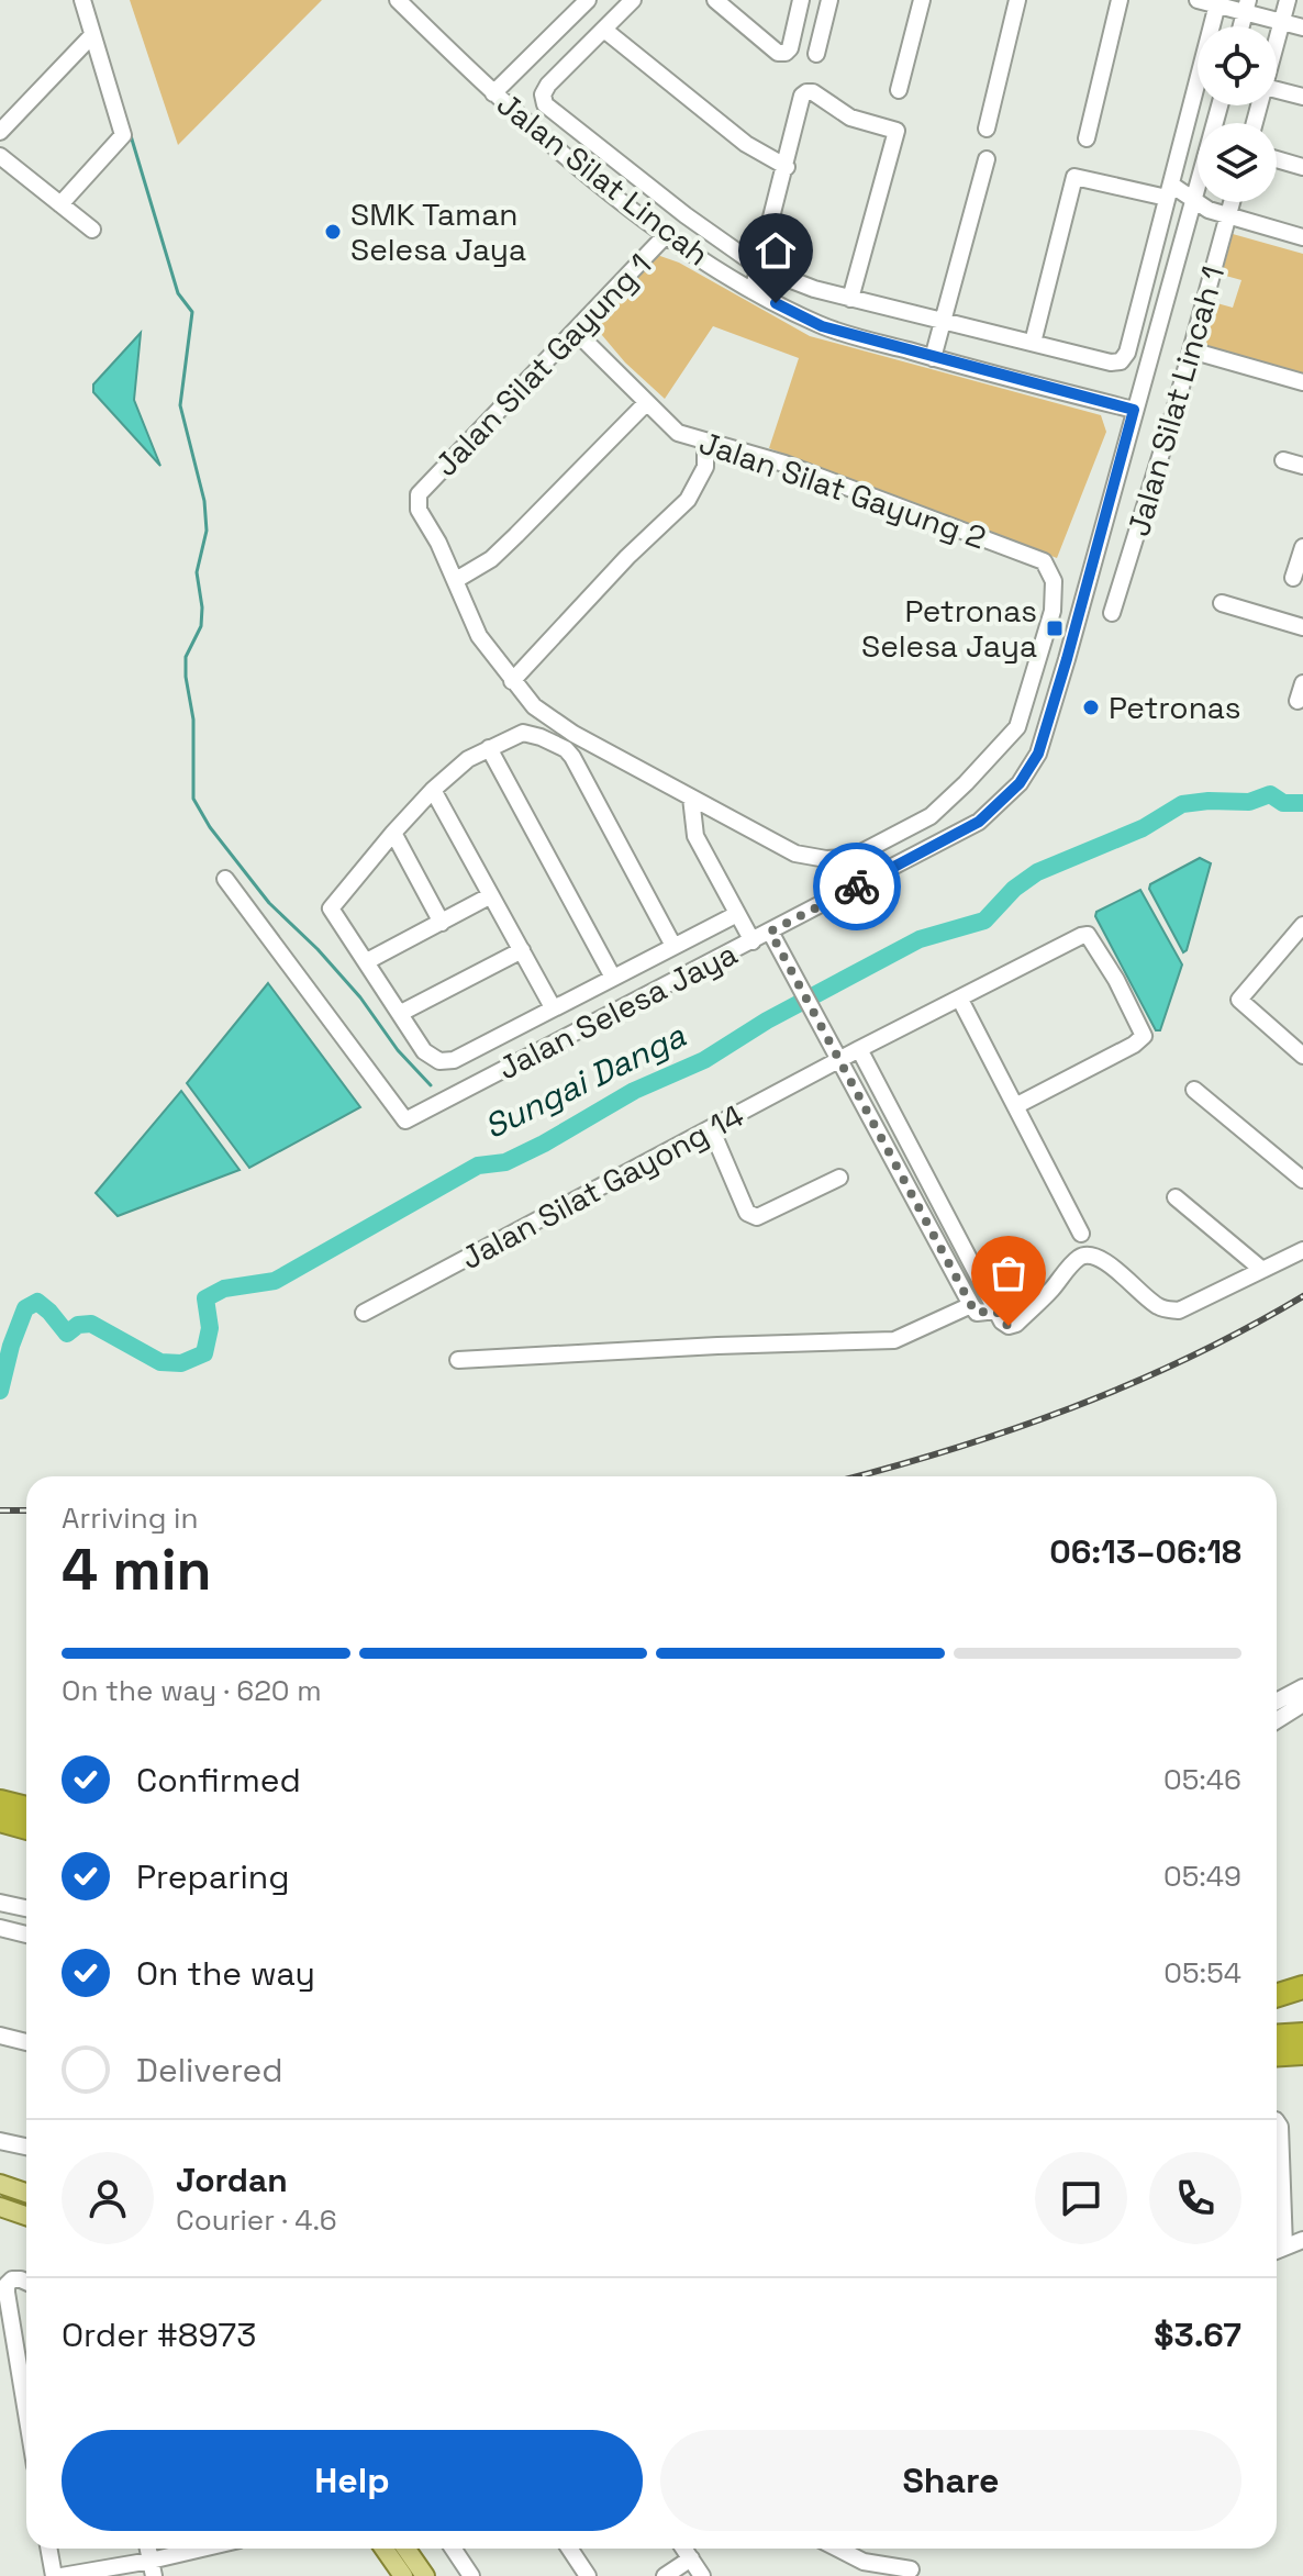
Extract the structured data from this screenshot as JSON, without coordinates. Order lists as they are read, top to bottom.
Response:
{
  "streets": {
    "street": [
      "Jalan Silat Lincah",
      "Jalan Silat Gayung 1",
      "Jalan Silat Lincah 1",
      "Jalan Silat Gayung 2",
      "Jalan Selesa Jaya",
      "Jalan Silat Gayong 14"
    ]
  },
  "crossings": [
    ["Jalan Silat Lincah", "Jalan Silat Gayung 1"],
    ["Jalan Silat Lincah", "Jalan Selesa Jaya"],
    ["Jalan Silat Gayung 1", "Jalan Silat Gayung 2"]
  ],
  "water": ["Sungai Danga"],
  "places": {
    "other": ["SMK Taman Selesa Jaya", "Petronas"],
    "transit": ["Petronas Selesa Jaya"]
  },
  "page": {
    "heading": ["4 min", "Arriving in", "06:13–06:18"],
    "panel": [
      "Jordan",
      "Courier · 4.6",
      "Order #8973",
      "$3.67"
    ],
    "bar": "On the way · 620 m",
    "list": [
      ["Confirmed", "05:46"],
      ["Preparing", "05:49"],
      ["On the way", "05:54"],
      "Delivered"
    ],
    "buttons": ["Help", "Share"]
  }
}
